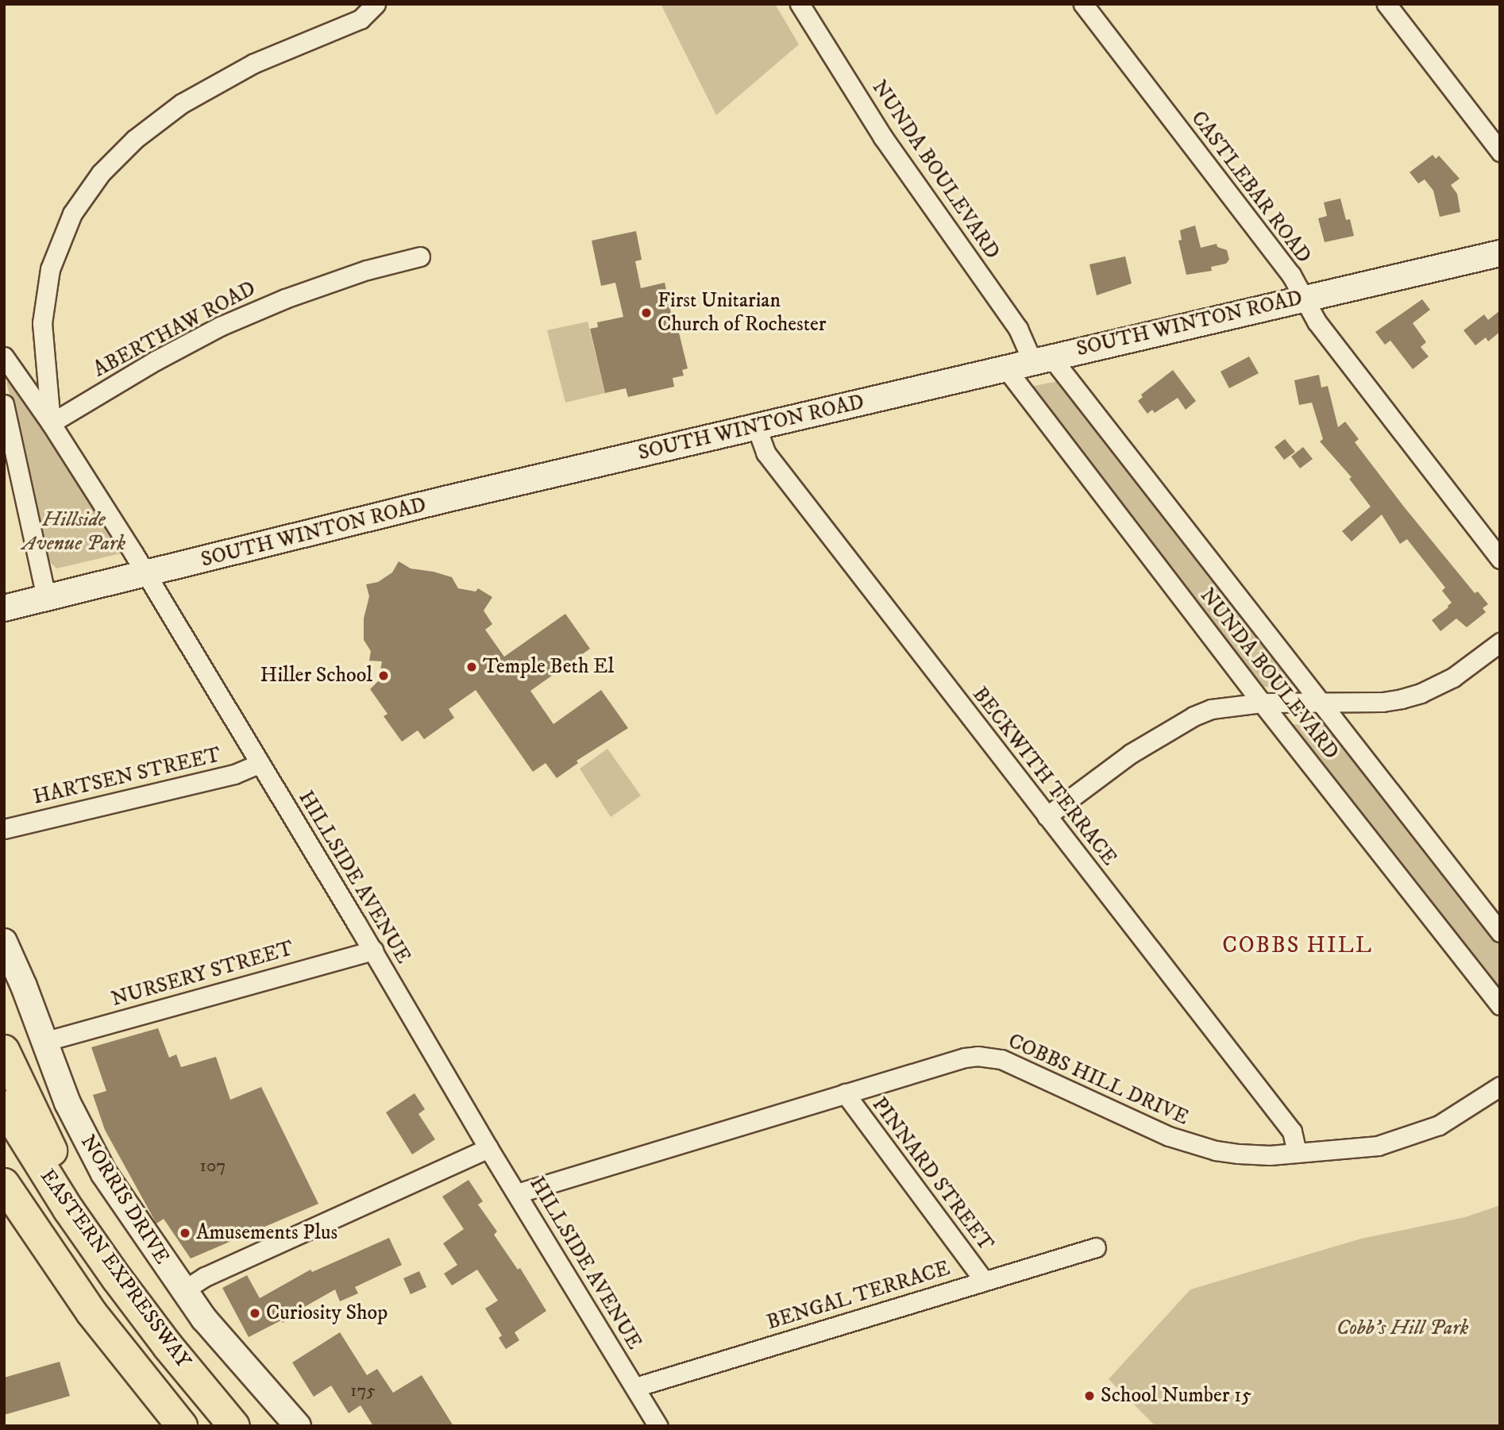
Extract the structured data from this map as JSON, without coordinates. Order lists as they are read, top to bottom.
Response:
{
  "streets": {
    "highway": ["EASTERN EXPRESSWAY"],
    "main road": ["SOUTH WINTON ROAD", "NORRIS DRIVE"],
    "street": [
      "NUNDA BOULEVARD",
      "CASTLEBAR ROAD",
      "ABERTHAW ROAD",
      "HARTSEN STREET",
      "BECKWITH TERRACE",
      "HILLSIDE AVENUE",
      "NURSERY STREET",
      "COBBS HILL DRIVE",
      "PINNARD STREET",
      "BENGAL TERRACE"
    ]
  },
  "crossings": [
    ["NUNDA BOULEVARD", "SOUTH WINTON ROAD"],
    ["CASTLEBAR ROAD", "SOUTH WINTON ROAD"],
    ["SOUTH WINTON ROAD", "BECKWITH TERRACE"],
    ["SOUTH WINTON ROAD", "HILLSIDE AVENUE"],
    ["ABERTHAW ROAD", "HILLSIDE AVENUE"],
    ["HARTSEN STREET", "HILLSIDE AVENUE"],
    ["BECKWITH TERRACE", "COBBS HILL DRIVE"],
    ["HILLSIDE AVENUE", "NURSERY STREET"],
    ["HILLSIDE AVENUE", "COBBS HILL DRIVE"],
    ["HILLSIDE AVENUE", "BENGAL TERRACE"],
    ["NURSERY STREET", "NORRIS DRIVE"],
    ["COBBS HILL DRIVE", "PINNARD STREET"],
    ["PINNARD STREET", "BENGAL TERRACE"]
  ],
  "districts": ["COBBS HILL"],
  "parks": ["Hillside Avenue Park", "Cobb's Hill Park"],
  "places": [
    "First Unitarian Church of Rochester",
    "Temple Beth El",
    "Hiller School",
    "Amusements Plus",
    "Curiosity Shop",
    "School Number 15"
  ],
  "house_numbers": ["107", "175"]
}
